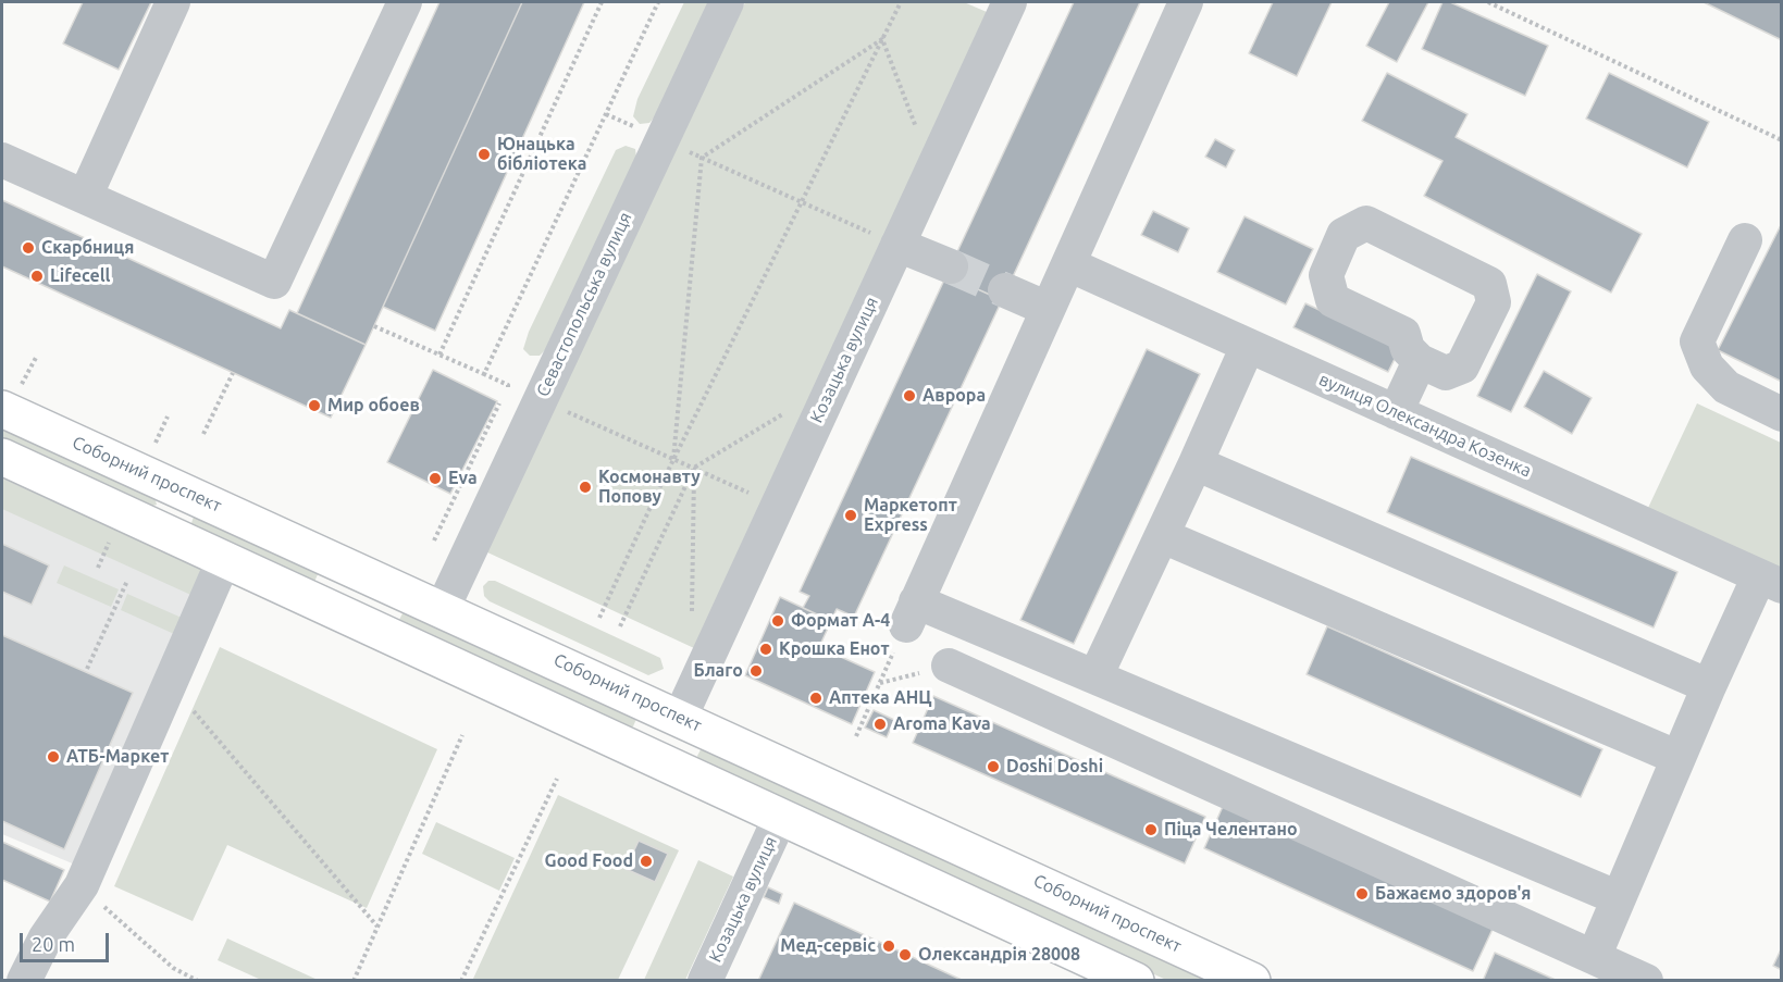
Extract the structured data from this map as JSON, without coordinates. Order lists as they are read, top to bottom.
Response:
{
  "streets": {
    "main road": ["Соборний проспект"],
    "street": ["Севастопольська вулиця", "Козацька вулиця", "вулиця Олександра Козенка"]
  },
  "crossings": [
    ["Севастопольська вулиця", "Соборний проспект"],
    ["Козацька вулиця", "Соборний проспект"]
  ],
  "places": [
    "Юнацька бібліотека",
    "Скарбниця",
    "Lifecell",
    "Аврора",
    "Мир обоев",
    "Eva",
    "Космонавту Попову",
    "Маркетопт Express",
    "Формат А-4",
    "Крошка Енот",
    "Благо",
    "Аптека АНЦ",
    "Aroma Kava",
    "АТБ-Маркет",
    "Doshi Doshi",
    "Піца Челентано",
    "Good Food",
    "Бажаємо здоров'я",
    "Мед-сервіс",
    "Олександрія 28008"
  ],
  "scale_bar": "20 m"
}
